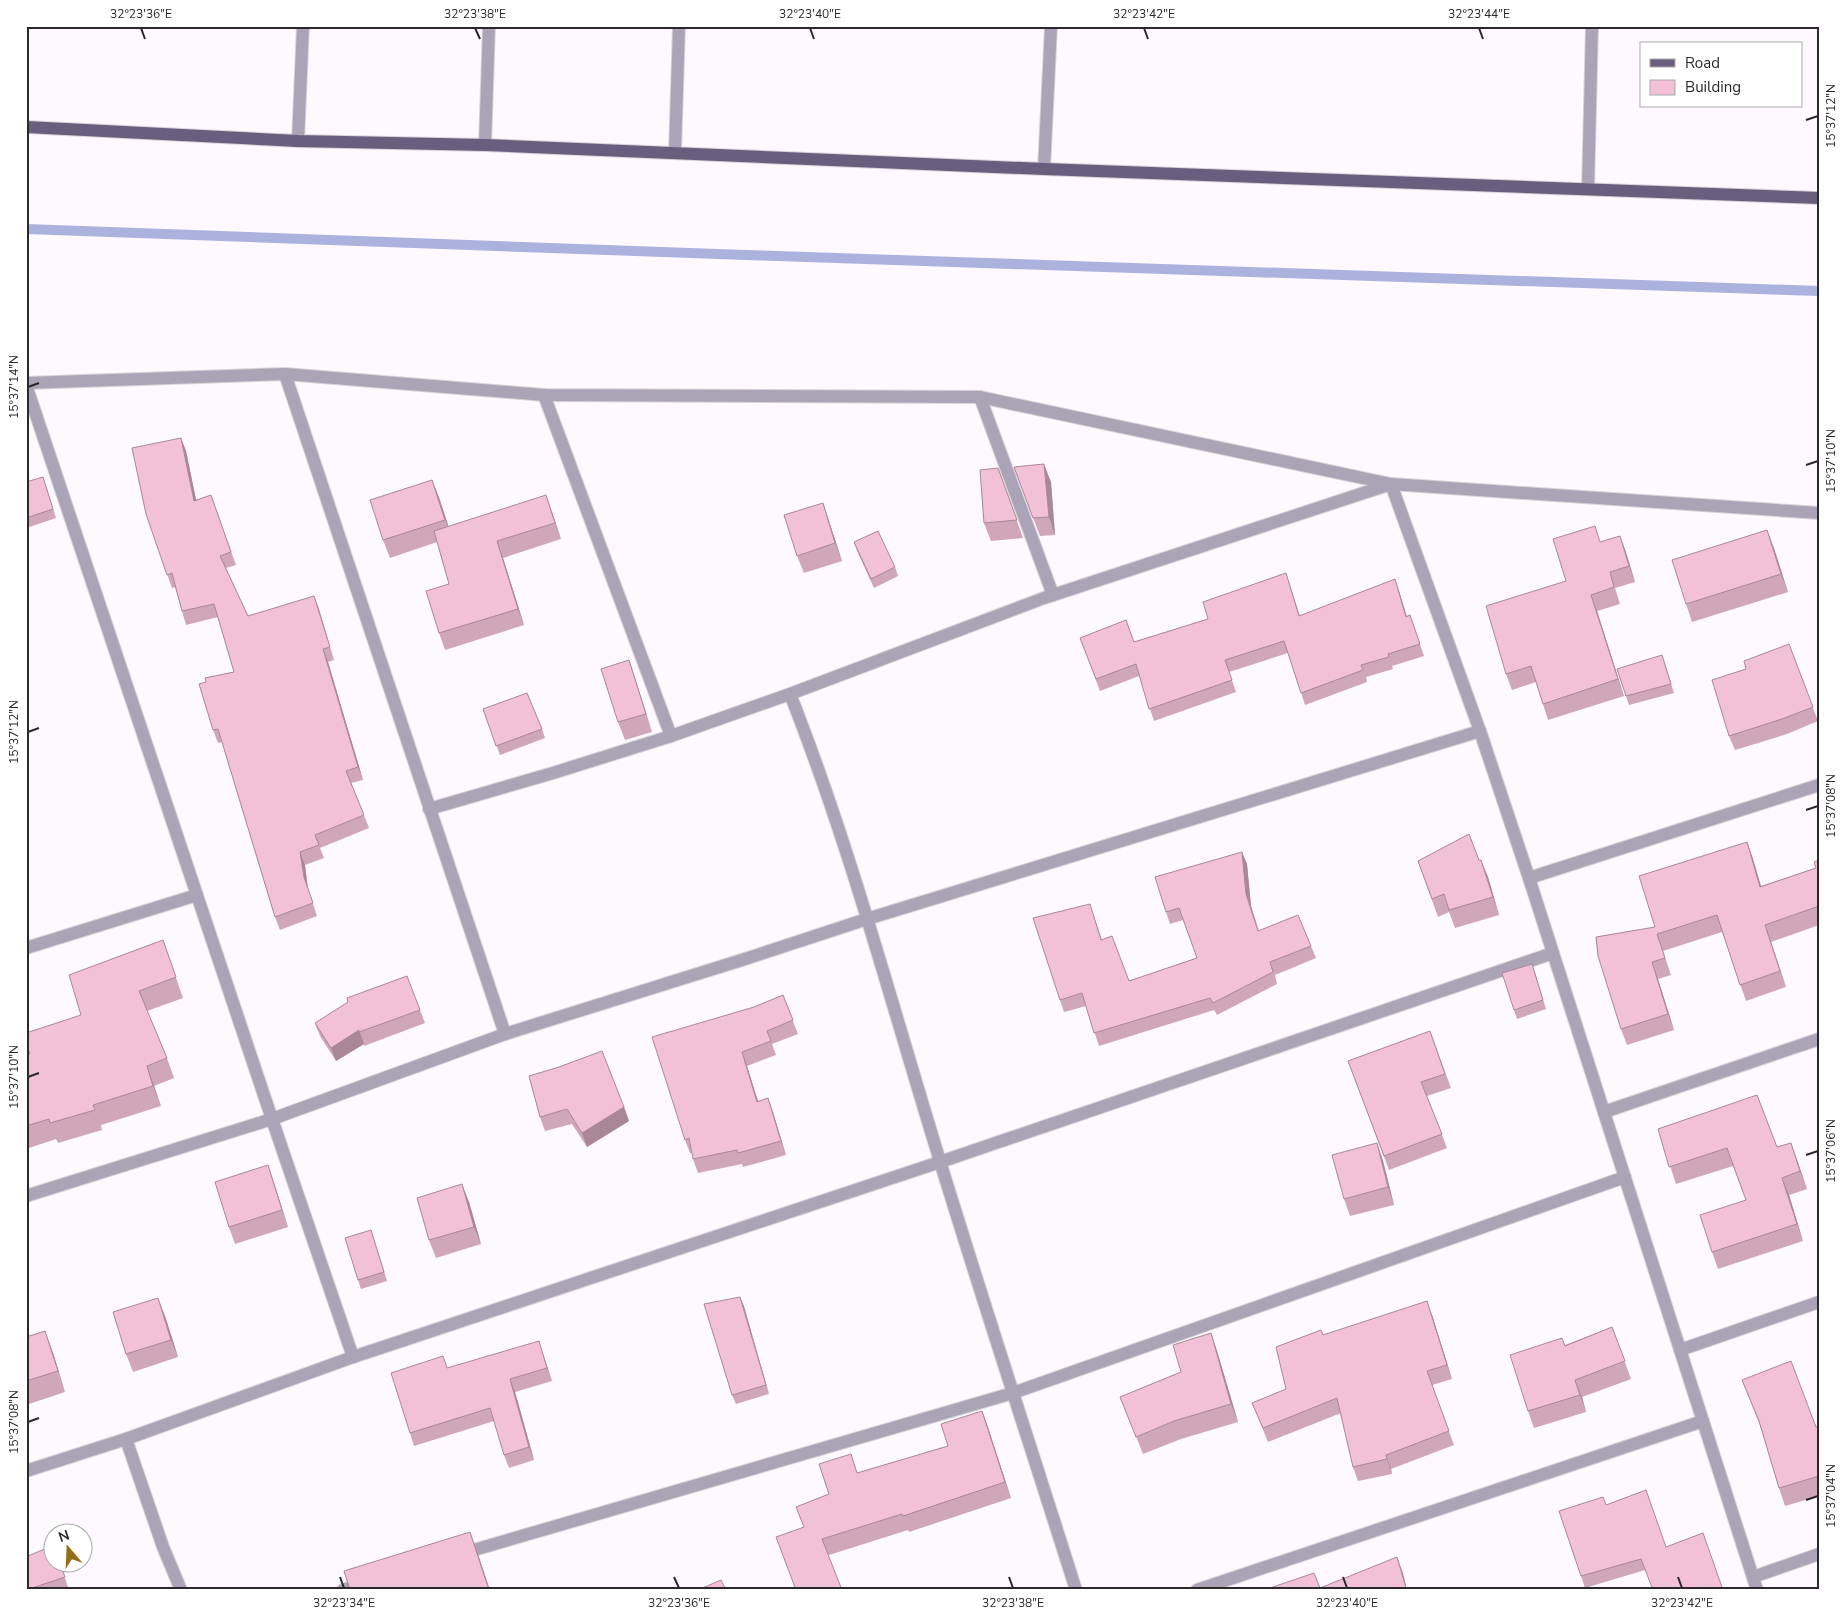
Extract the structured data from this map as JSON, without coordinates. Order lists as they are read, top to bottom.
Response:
{
  "legend": ["Road", "Building"],
  "north": "top",
  "coordinates": [
    "32°23'36\"E",
    "32°23'38\"E",
    "32°23'40\"E",
    "32°23'42\"E",
    "32°23'44\"E",
    "15°37'12\"N",
    "15°37'14\"N",
    "15°37'10\"N",
    "15°37'08\"N",
    "15°37'06\"N",
    "15°37'04\"N",
    "32°23'34\"E"
  ]
}
